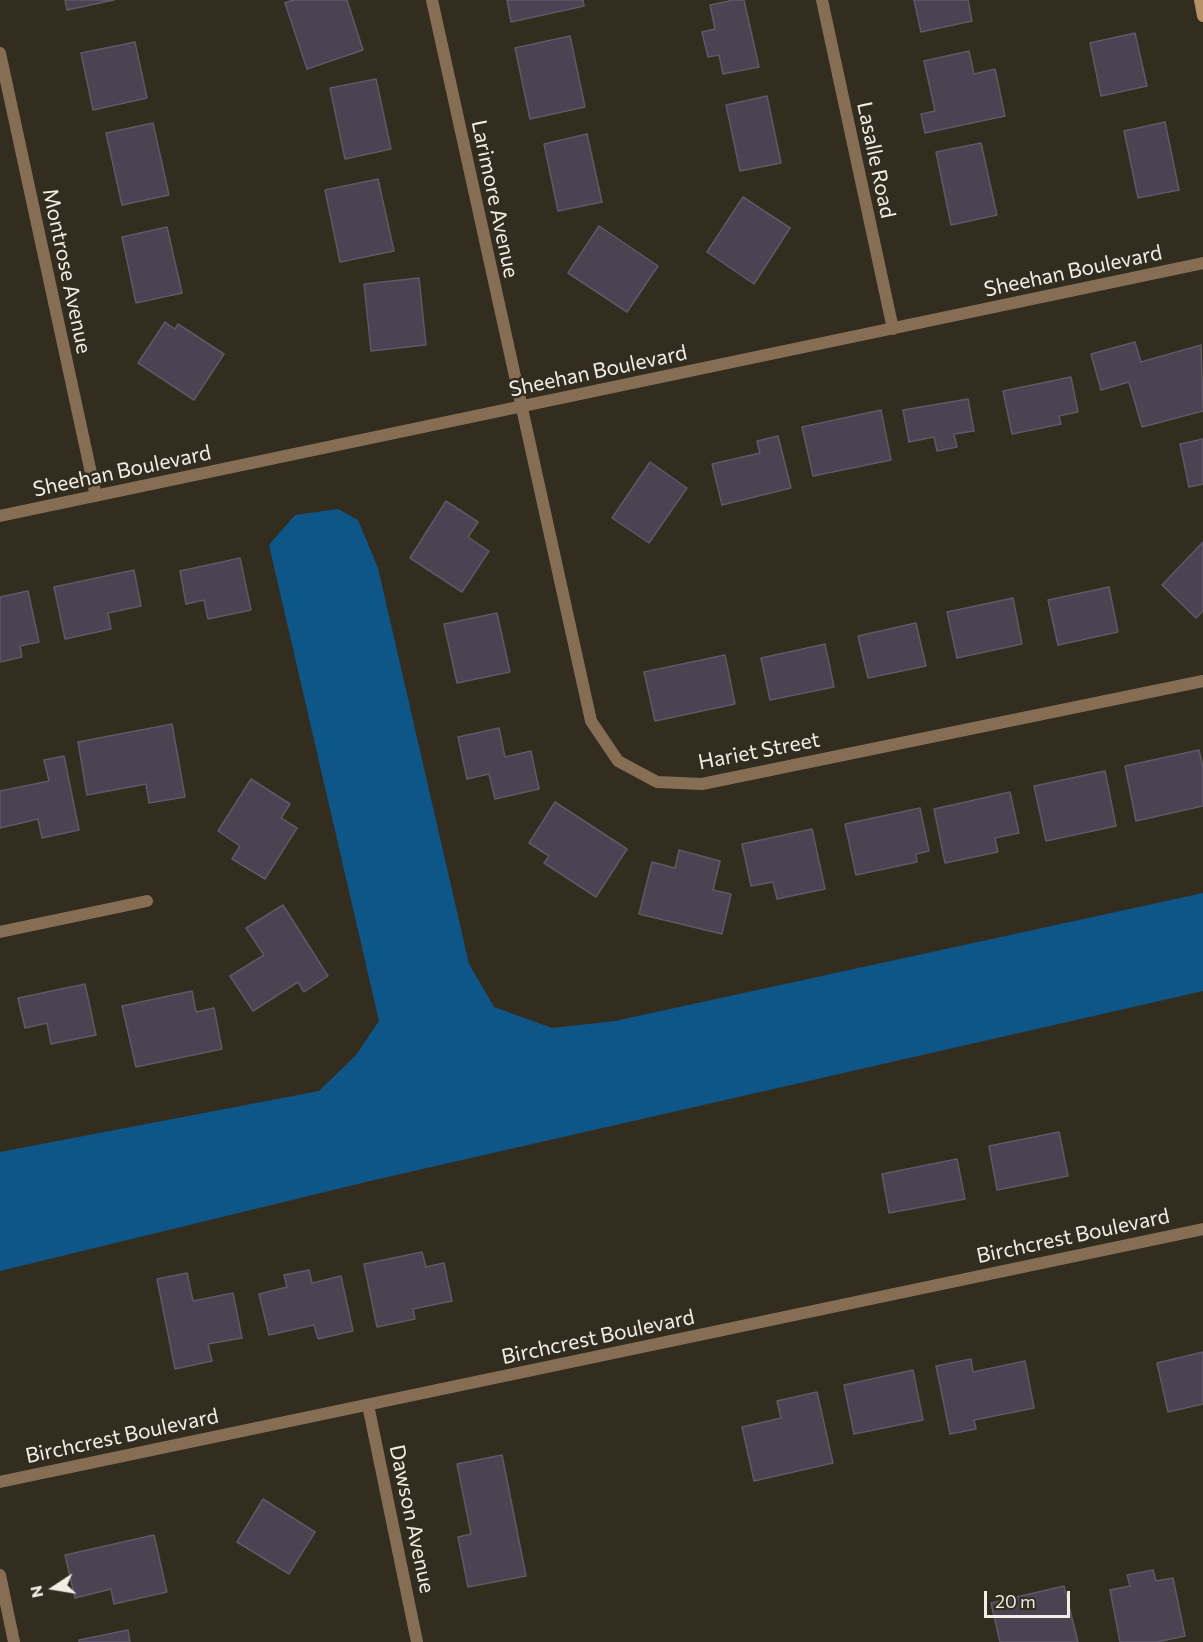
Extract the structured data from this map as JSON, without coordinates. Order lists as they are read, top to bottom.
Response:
{
  "streets": {
    "street": [
      "Lasalle Road",
      "Larimore Avenue",
      "Montrose Avenue",
      "Sheehan Boulevard",
      "Hariet Street",
      "Birchcrest Boulevard",
      "Dawson Avenue"
    ]
  },
  "crossings": [
    ["Lasalle Road", "Sheehan Boulevard"],
    ["Larimore Avenue", "Sheehan Boulevard"],
    ["Larimore Avenue", "Hariet Street"],
    ["Montrose Avenue", "Sheehan Boulevard"],
    ["Sheehan Boulevard", "Hariet Street"],
    ["Birchcrest Boulevard", "Dawson Avenue"]
  ],
  "scale_bar": "20 m",
  "north": "left"
}
